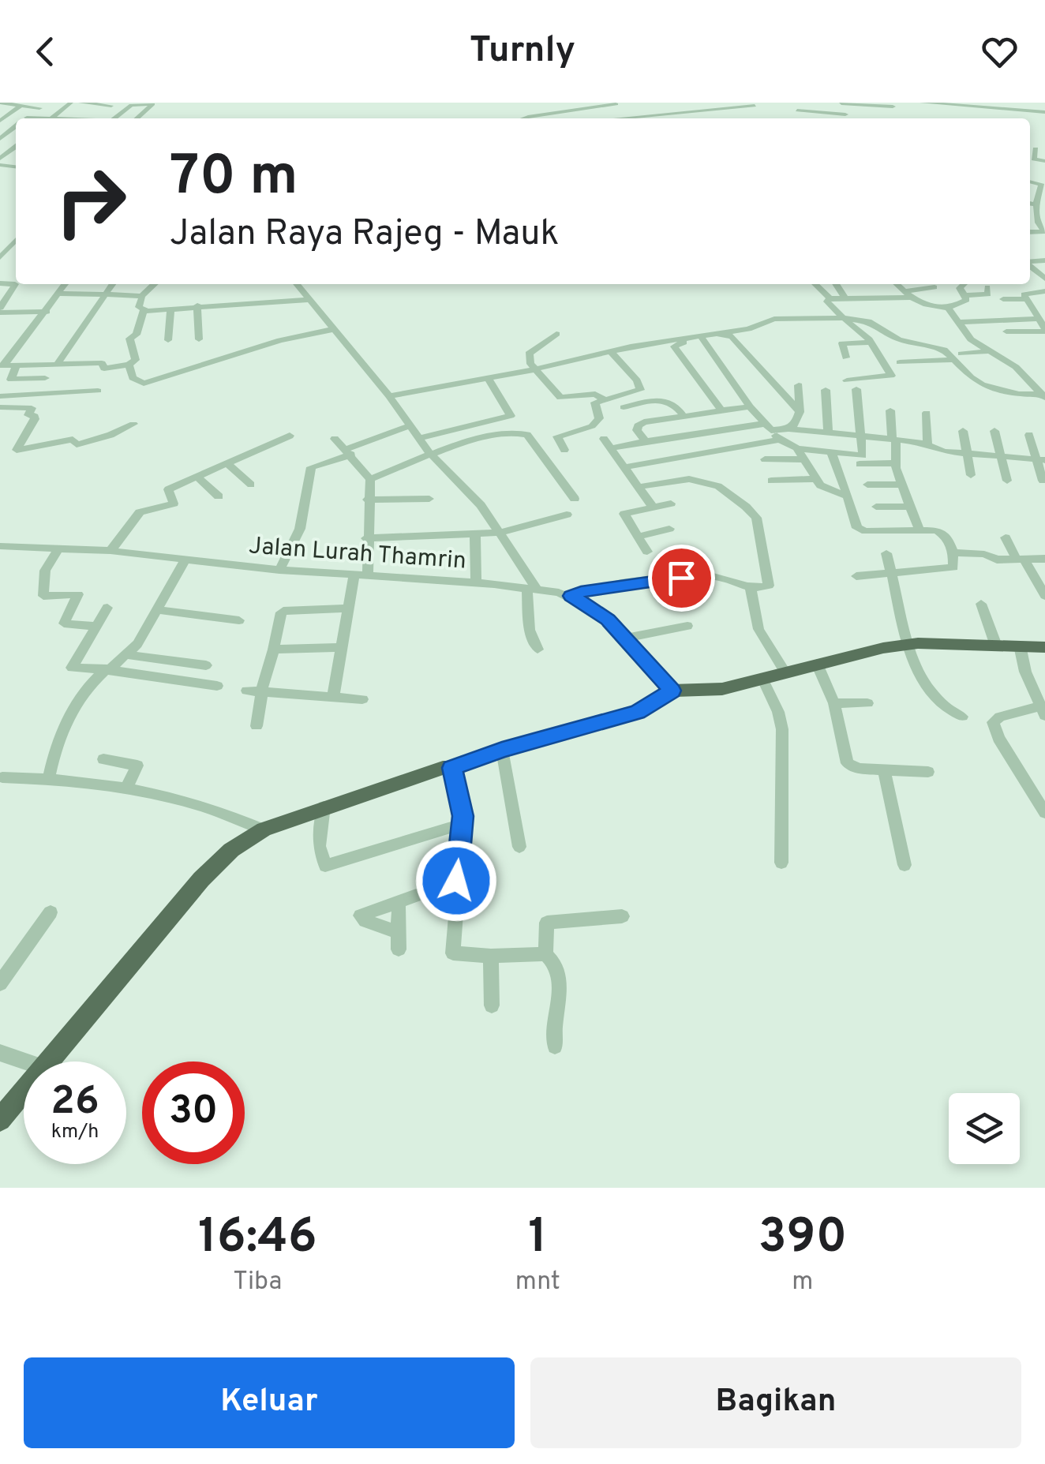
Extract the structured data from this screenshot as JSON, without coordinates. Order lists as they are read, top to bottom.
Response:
{
  "streets": {
    "street": ["Jalan Lurah Thamrin"]
  },
  "page": {
    "header": "Turnly",
    "turn": ["70 m", "Jalan Raya Rajeg - Mauk"],
    "speed": "26 km/h",
    "limit": "30",
    "eta": [
      "16:46",
      "Tiba",
      "1",
      "mnt",
      "390",
      "m"
    ],
    "buttons": ["Keluar", "Bagikan"]
  }
}
